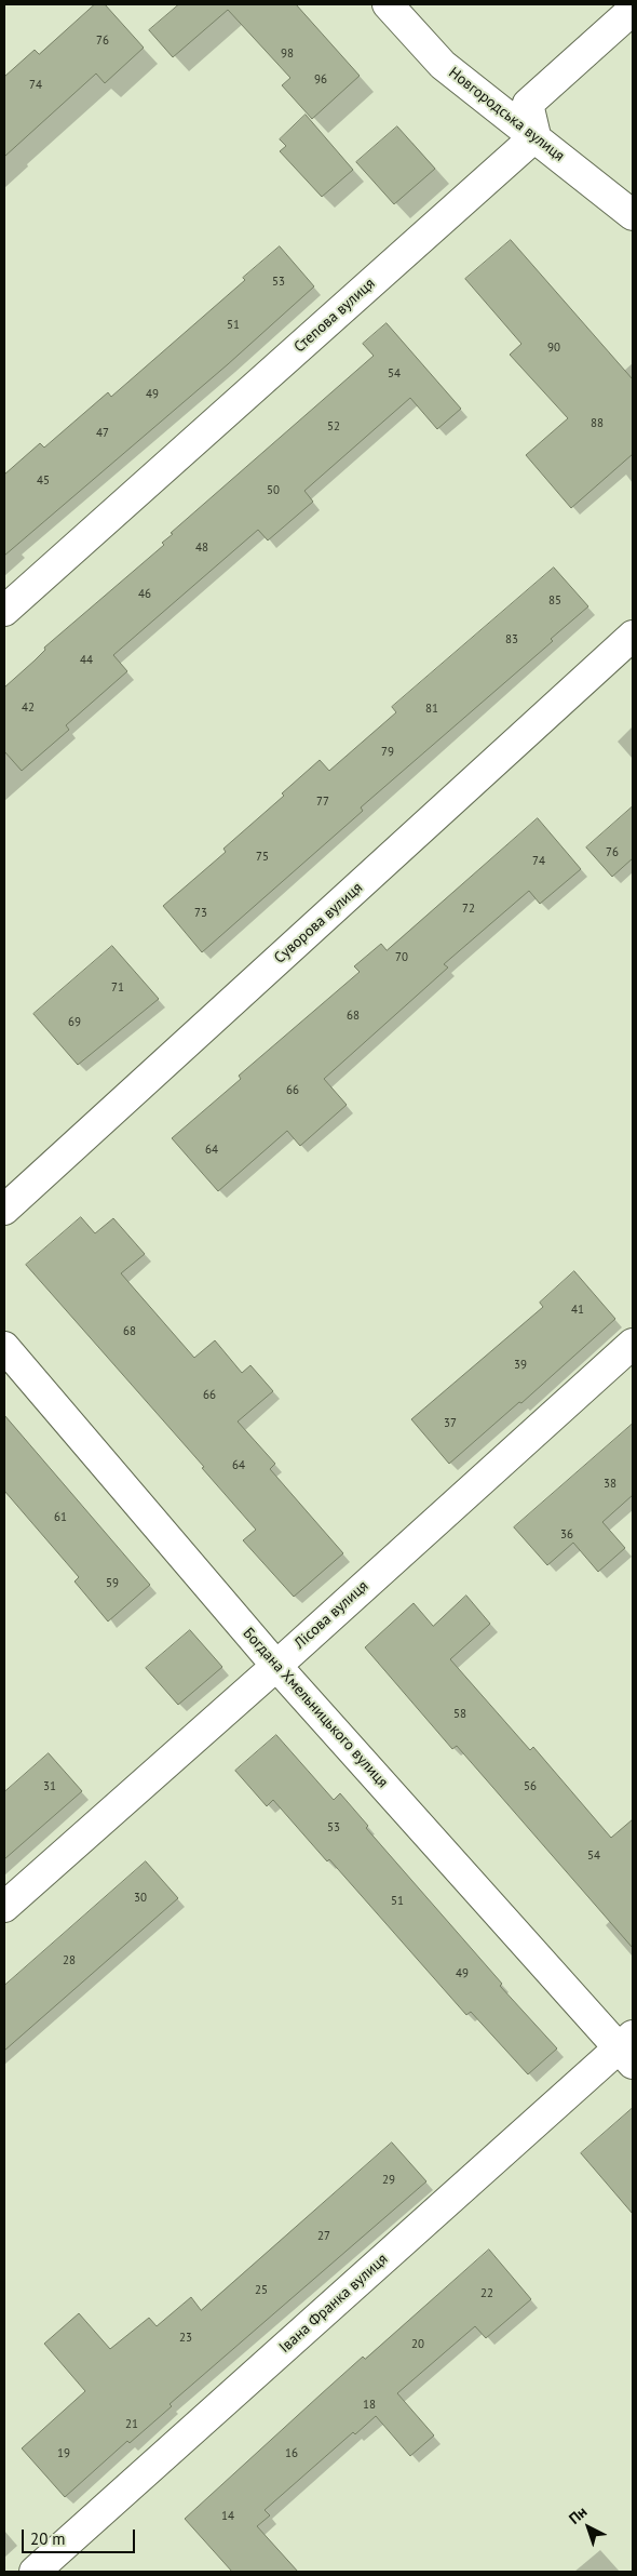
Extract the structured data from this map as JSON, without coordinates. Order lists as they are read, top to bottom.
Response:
{
  "streets": {
    "street": [
      "Новгородська вулиця",
      "Степова вулиця",
      "Суворова вулиця",
      "Лісова вулиця",
      "Богдана Хмельницького вулиця",
      "Івана Франка вулиця"
    ]
  },
  "crossings": [
    ["Новгородська вулиця", "Степова вулиця"],
    ["Лісова вулиця", "Богдана Хмельницького вулиця"],
    ["Богдана Хмельницького вулиця", "Івана Франка вулиця"]
  ],
  "house_numbers": [
    "76",
    "98",
    "96",
    "74",
    "53",
    "51",
    "90",
    "54",
    "49",
    "88",
    "52",
    "47",
    "45",
    "50",
    "48",
    "46",
    "85",
    "83",
    "44",
    "42",
    "81",
    "79",
    "77",
    "76",
    "75",
    "74",
    "72",
    "73",
    "70",
    "71",
    "68",
    "69",
    "66",
    "64",
    "41",
    "68",
    "39",
    "66",
    "37",
    "64",
    "38",
    "61",
    "36",
    "59",
    "58",
    "31",
    "56",
    "53",
    "54",
    "30",
    "51",
    "28",
    "49",
    "29",
    "27",
    "25",
    "22",
    "23",
    "20",
    "18",
    "21",
    "19",
    "16",
    "14"
  ],
  "scale_bar": "20 m",
  "north": "top left"
}
